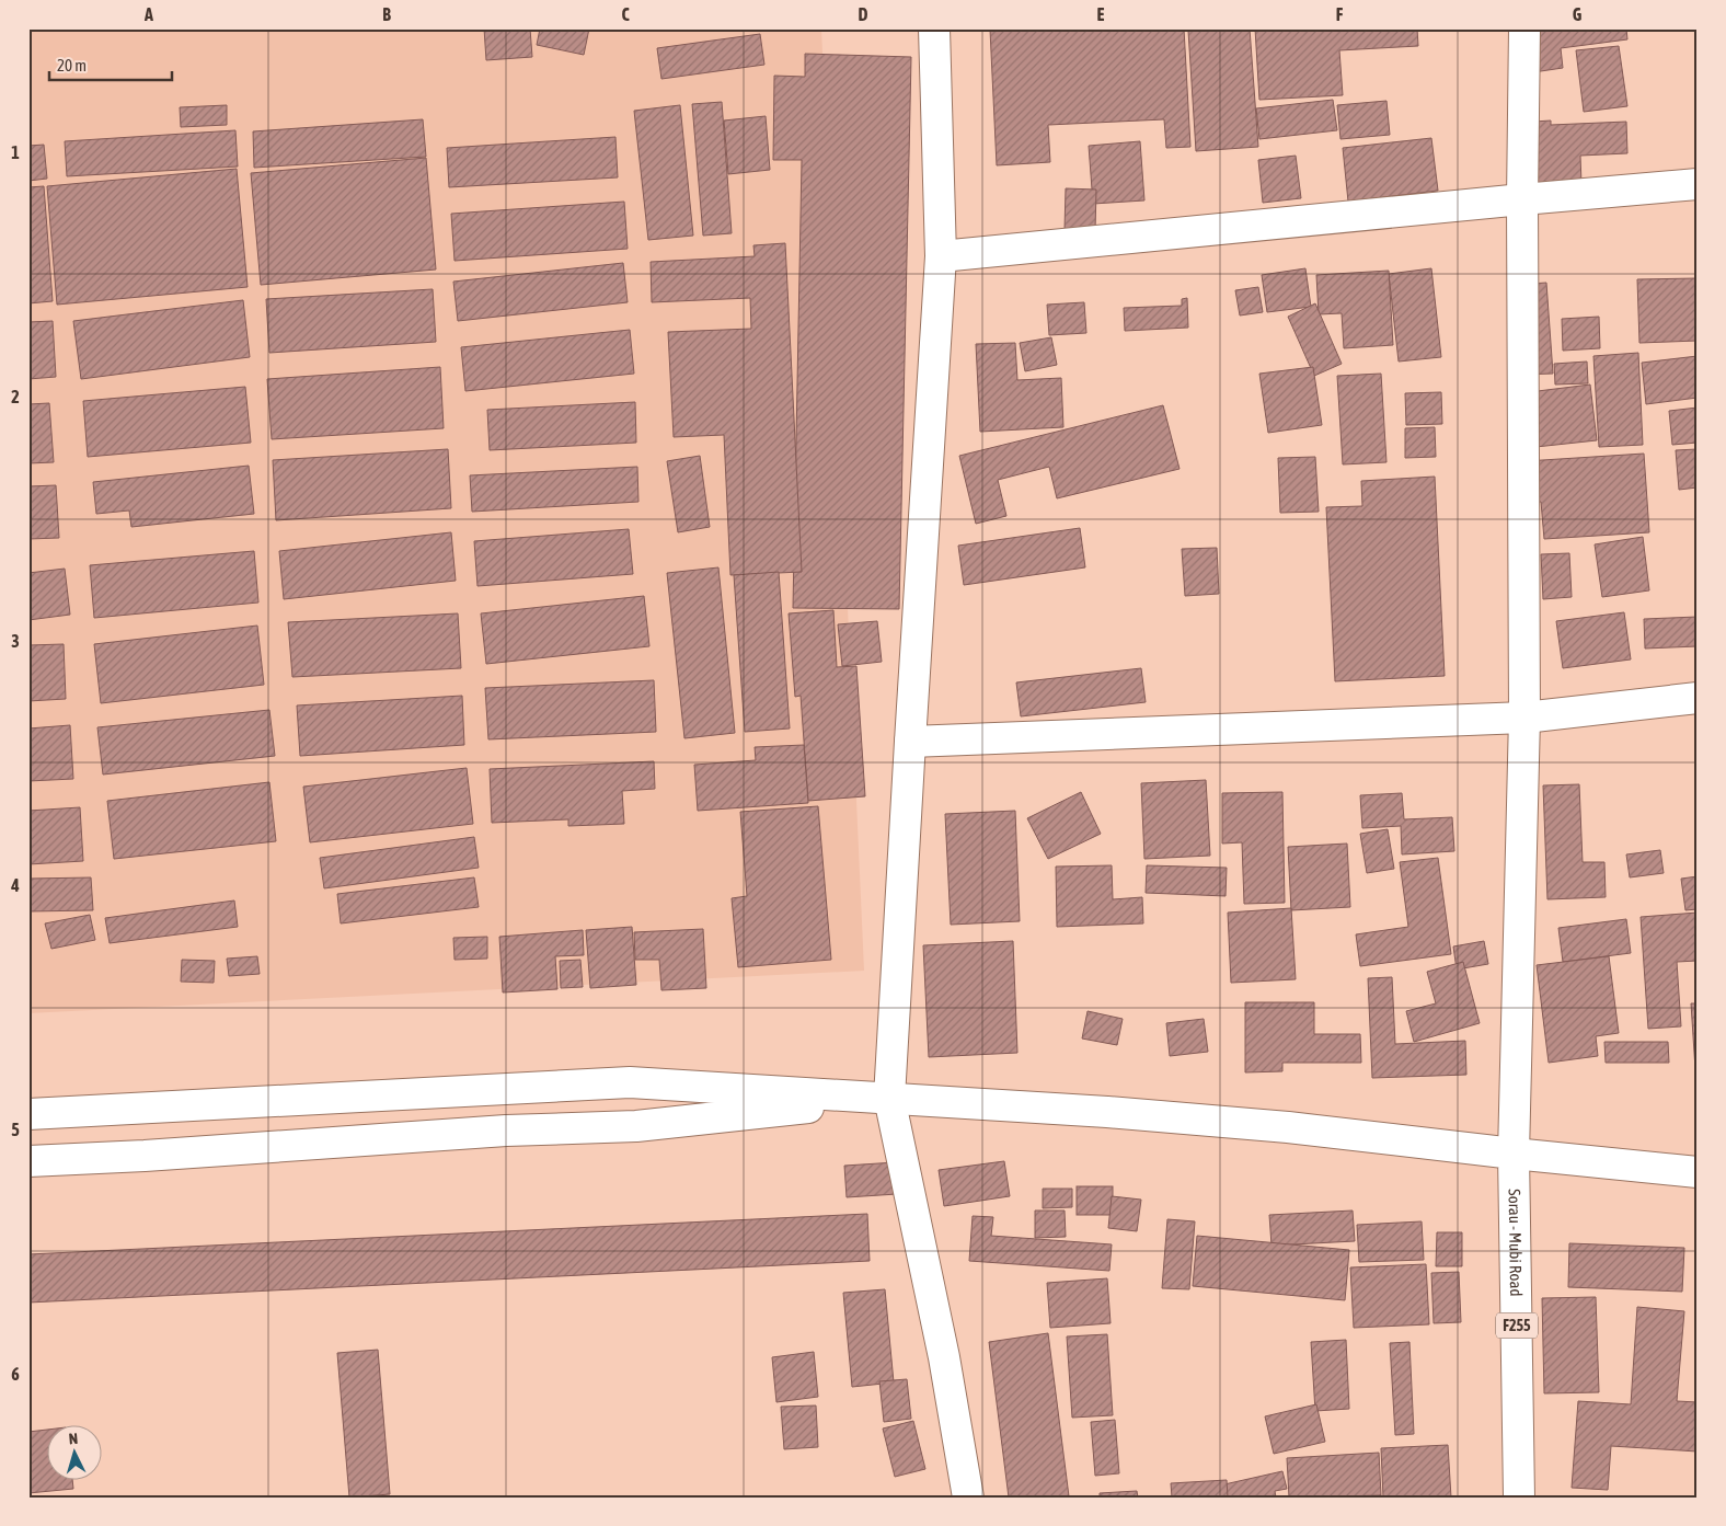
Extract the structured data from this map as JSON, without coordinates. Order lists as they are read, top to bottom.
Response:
{
  "streets": {
    "street": ["Sorau - Mubi Road", "F255"]
  },
  "scale_bar": "20 m",
  "north": "top",
  "grid": {
    "columns": [
      "A",
      "B",
      "C",
      "D",
      "E",
      "F",
      "G"
    ],
    "rows": [
      "1",
      "2",
      "3",
      "4",
      "5",
      "6"
    ]
  }
}
